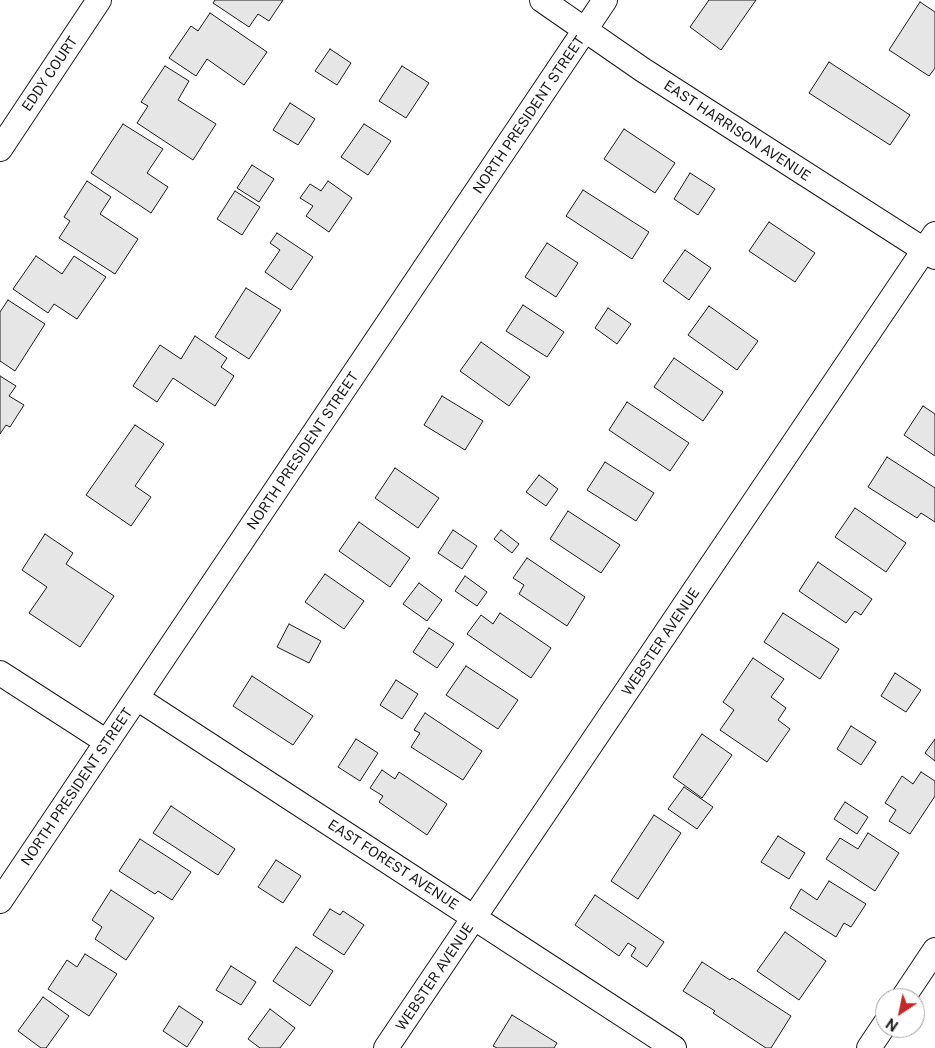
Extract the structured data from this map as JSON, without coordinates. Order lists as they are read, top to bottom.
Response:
{
  "streets": {
    "street": [
      "EDDY COURT",
      "NORTH PRESIDENT STREET",
      "EAST HARRISON AVENUE",
      "WEBSTER AVENUE",
      "EAST FOREST AVENUE"
    ]
  },
  "crossings": [
    ["NORTH PRESIDENT STREET", "EAST HARRISON AVENUE"],
    ["NORTH PRESIDENT STREET", "EAST FOREST AVENUE"],
    ["EAST HARRISON AVENUE", "WEBSTER AVENUE"],
    ["WEBSTER AVENUE", "EAST FOREST AVENUE"]
  ],
  "north": "bottom left"
}
